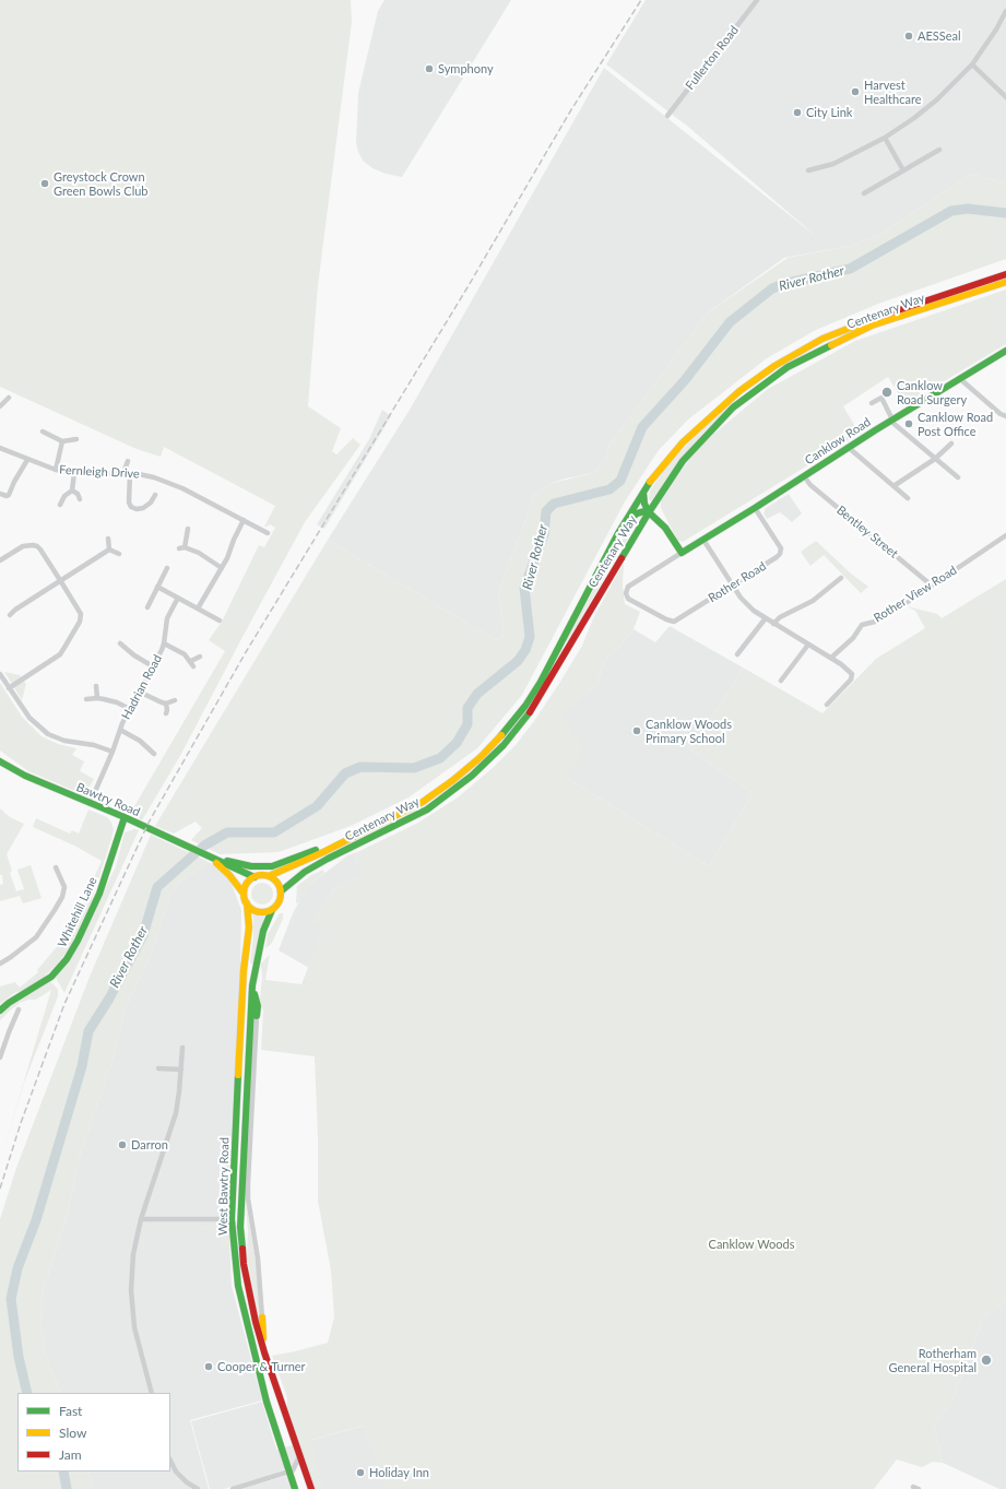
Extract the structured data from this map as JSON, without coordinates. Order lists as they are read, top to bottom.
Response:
{
  "streets": {
    "main road": [
      "Centenary Way",
      "Canklow Road",
      "Bawtry Road",
      "Whitehill Lane",
      "West Bawtry Road"
    ],
    "street": [
      "Fullerton Road",
      "Fernleigh Drive",
      "Bentley Street",
      "Rother Road",
      "Rother View Road",
      "Hadrian Road"
    ]
  },
  "crossings": [
    ["Centenary Way", "Bawtry Road"],
    ["Centenary Way", "West Bawtry Road"],
    ["Canklow Road", "Bentley Street"],
    ["Canklow Road", "Rother Road"],
    ["Bentley Street", "Rother View Road"],
    ["Hadrian Road", "Bawtry Road"],
    ["Bawtry Road", "Whitehill Lane"],
    ["Bawtry Road", "West Bawtry Road"]
  ],
  "water": ["River Rother"],
  "parks": ["Canklow Woods"],
  "places": [
    "AESSeal",
    "Symphony",
    "Harvest Healthcare",
    "City Link",
    "Greystock Crown Green Bowls Club",
    "Canklow Road Surgery",
    "Canklow Road Post Office",
    "Canklow Woods Primary School",
    "Darron",
    "Rotherham General Hospital",
    "Cooper & Turner",
    "Holiday Inn"
  ],
  "legend": ["Fast", "Slow", "Jam"]
}
